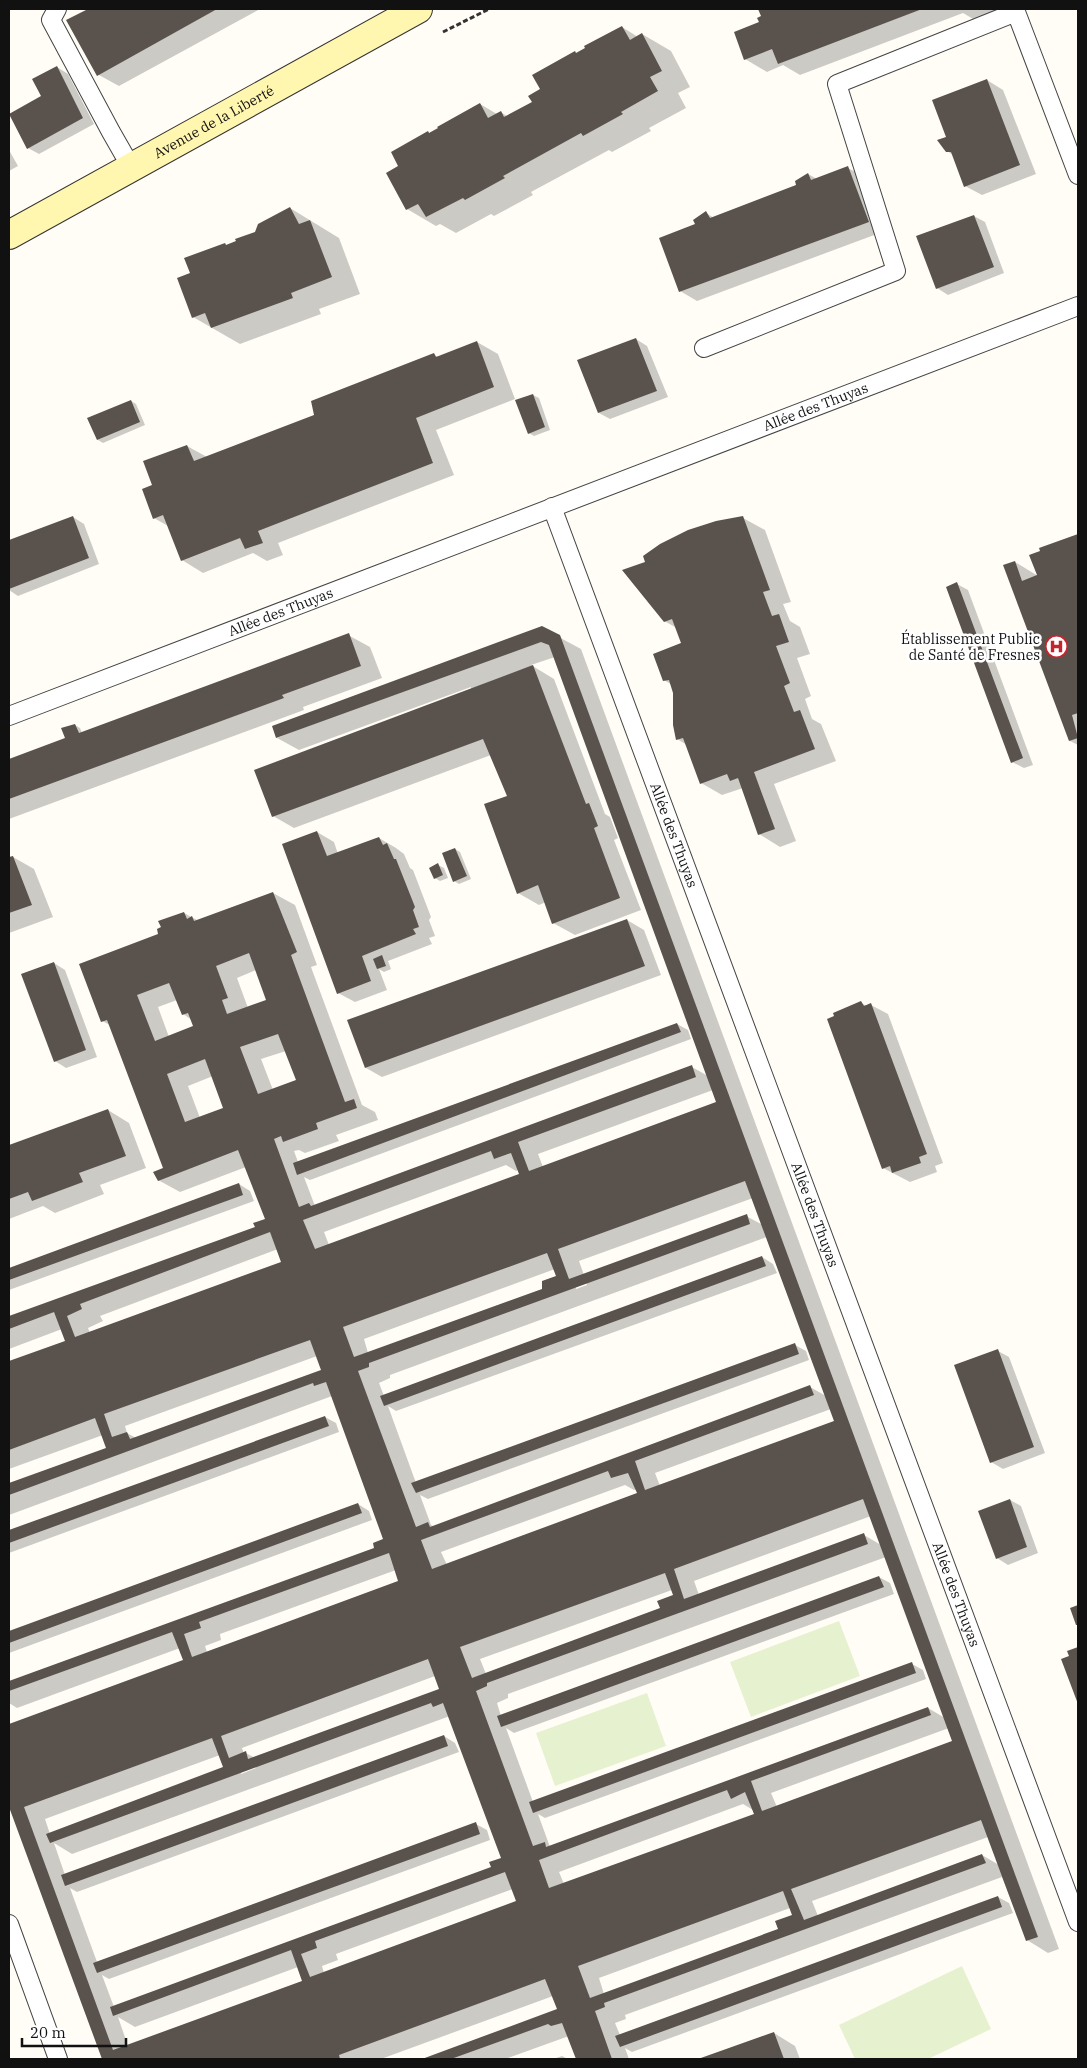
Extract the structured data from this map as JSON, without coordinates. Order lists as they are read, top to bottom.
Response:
{
  "streets": {
    "main road": ["Avenue de la Liberté"],
    "lane": ["Allée des Thuyas"]
  },
  "places": {
    "hospital": ["Établissement Public de Santé de Fresnes"]
  },
  "scale_bar": "20 m"
}
